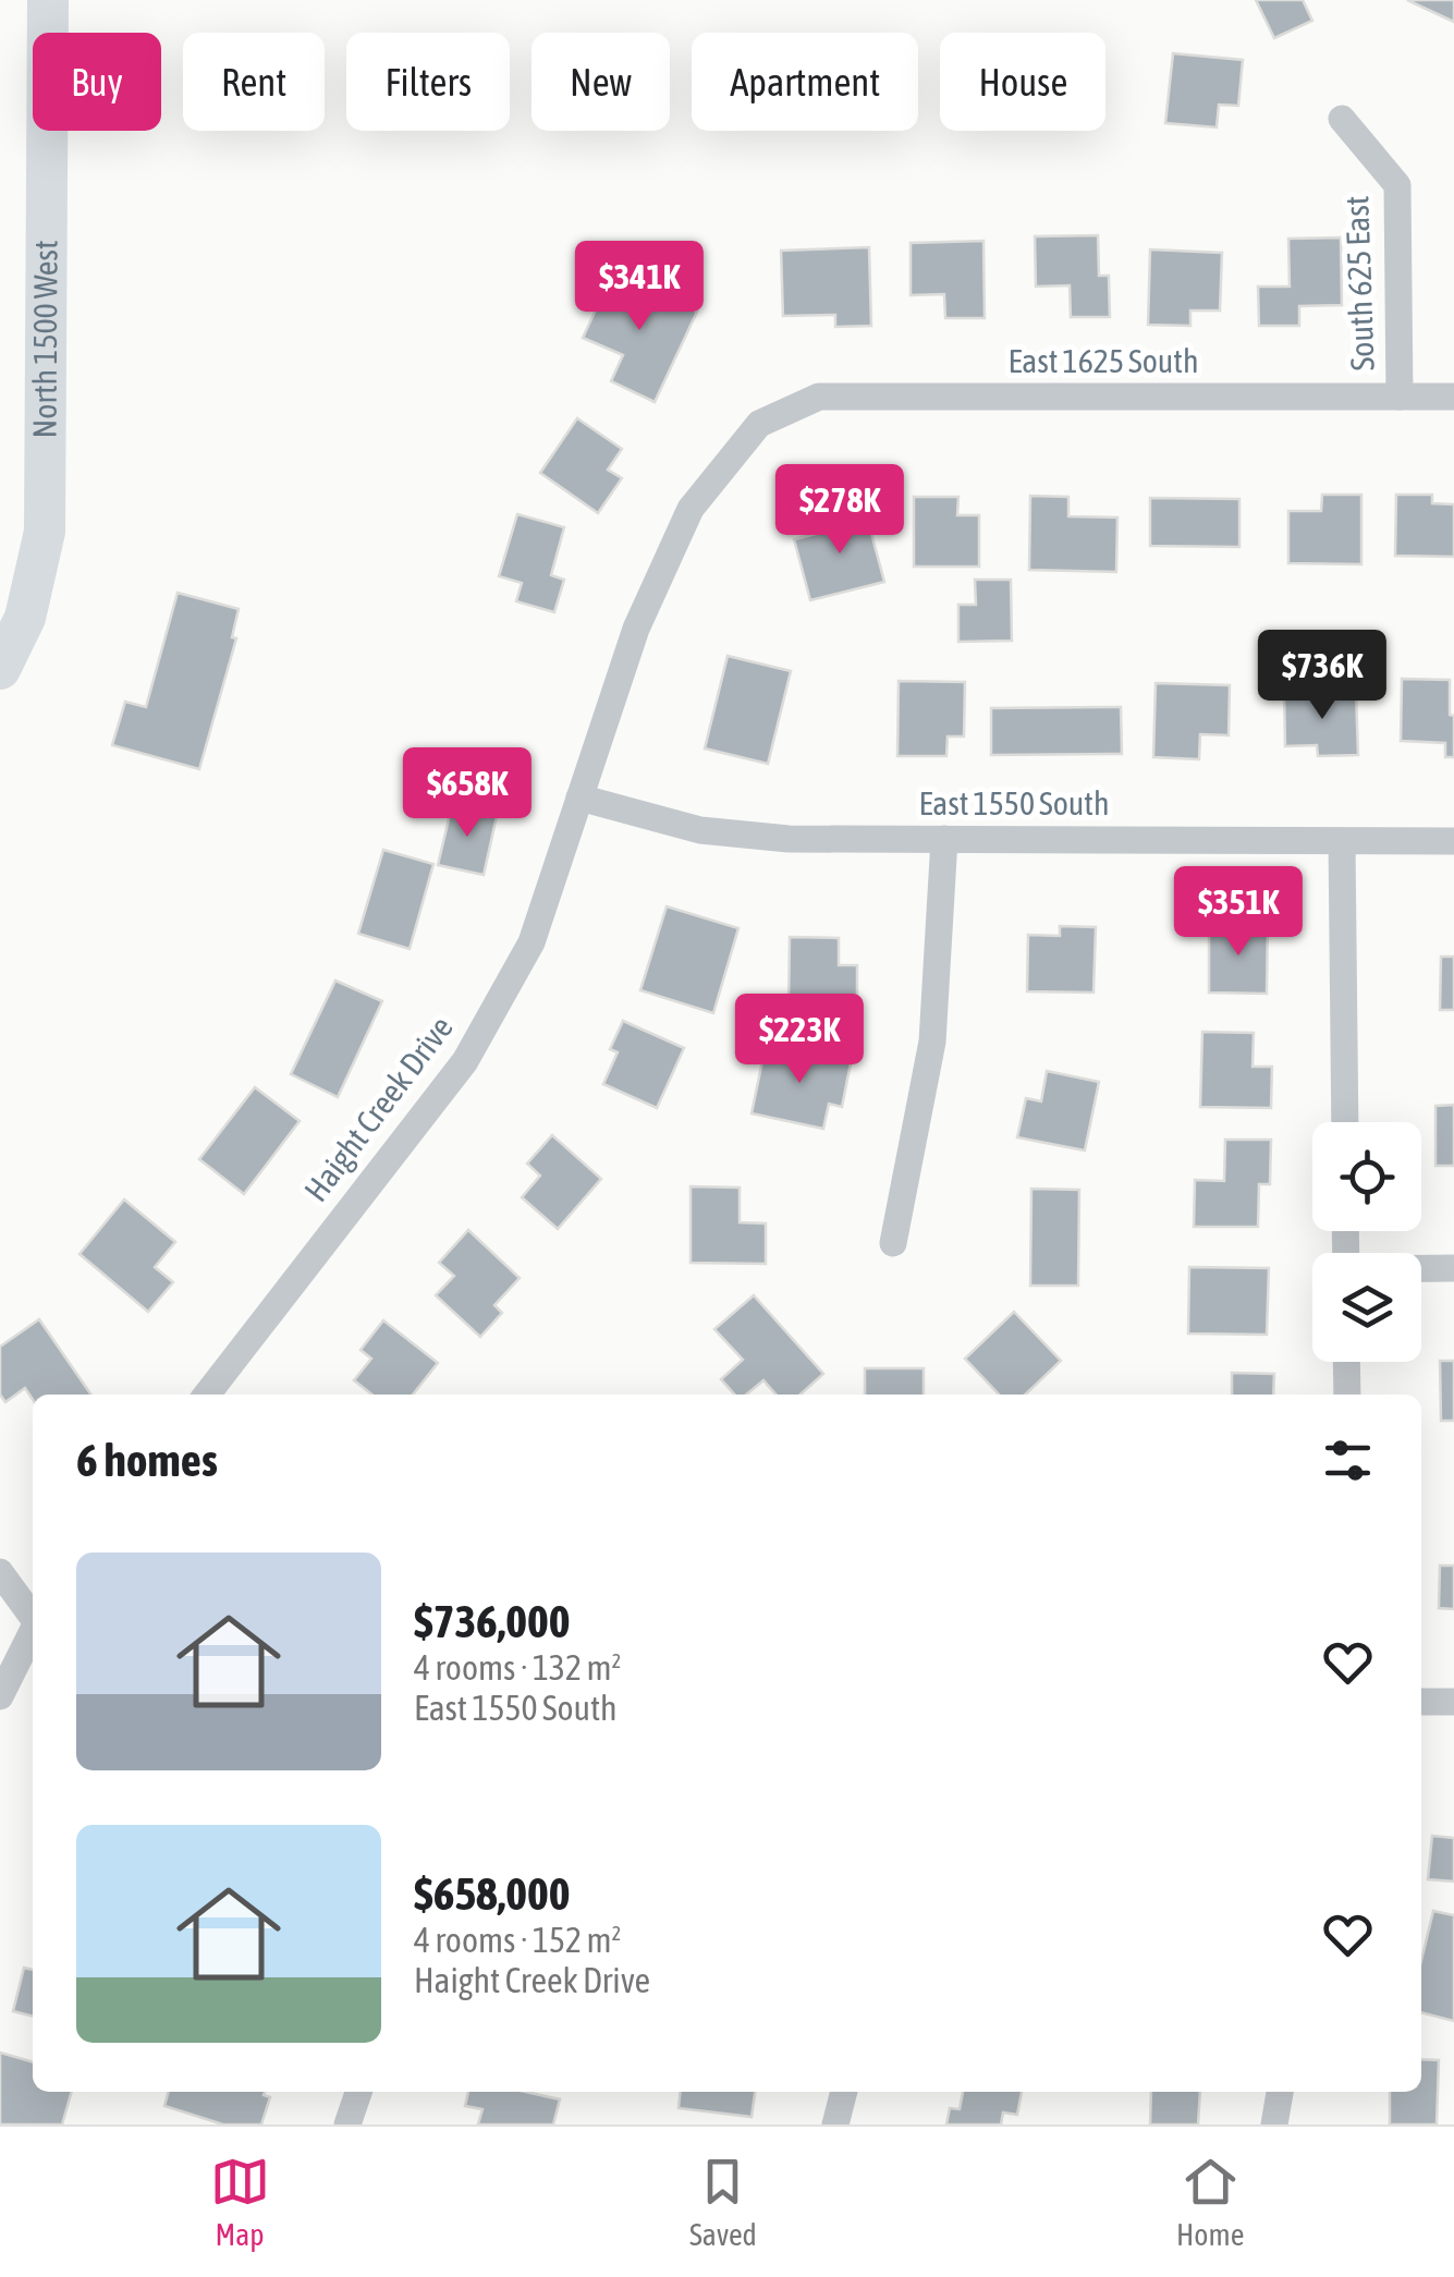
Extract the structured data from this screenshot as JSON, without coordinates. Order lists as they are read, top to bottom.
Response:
{
  "streets": {
    "street": [
      "South 625 East",
      "North 1500 West",
      "East 1625 South",
      "East 1550 South",
      "Haight Creek Drive"
    ]
  },
  "crossings": [
    ["South 625 East", "East 1625 South"],
    ["East 1625 South", "Haight Creek Drive"],
    ["East 1550 South", "Haight Creek Drive"]
  ],
  "page": {
    "chip": [
      "Buy",
      "Rent",
      "Filters",
      "New",
      "Apartment",
      "House"
    ],
    "price": [
      "$341K",
      "$278K",
      "$736K",
      "$658K",
      "$351K",
      "$223K"
    ],
    "heading": "6 homes",
    "list": [
      {
        "name": "$736,000",
        "note": "4 rooms · 132 m² · East 1550 South"
      },
      {
        "name": "$658,000",
        "note": "4 rooms · 152 m² · Haight Creek Drive"
      }
    ],
    "tabs": ["Map", "Saved", "Home"]
  }
}
